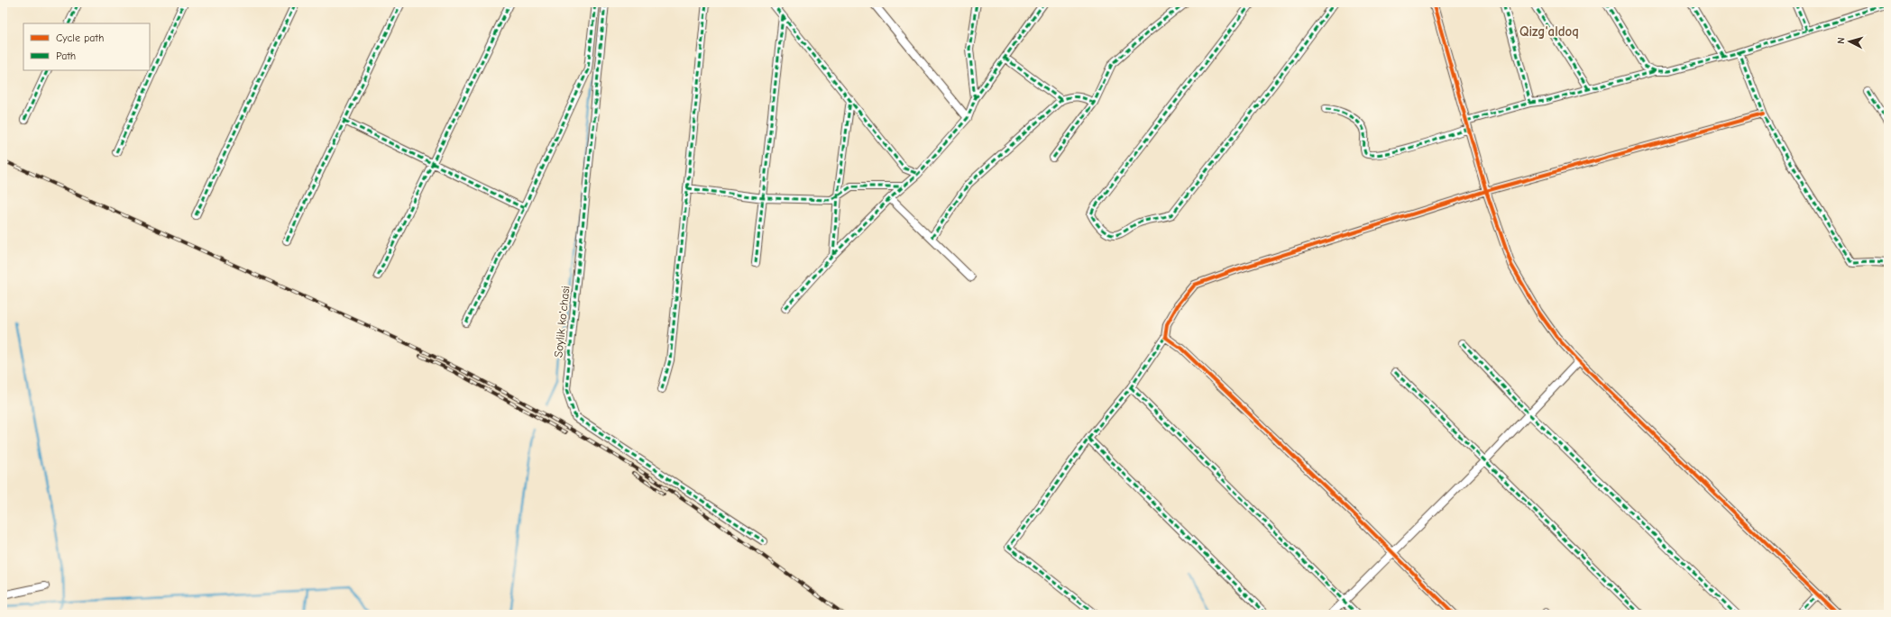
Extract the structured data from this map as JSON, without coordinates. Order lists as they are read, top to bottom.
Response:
{
  "streets": {
    "street": ["Soylik ko'chasi"]
  },
  "districts": ["Qizg'aldoq"],
  "legend": ["Cycle path", "Path"],
  "north": "left"
}
